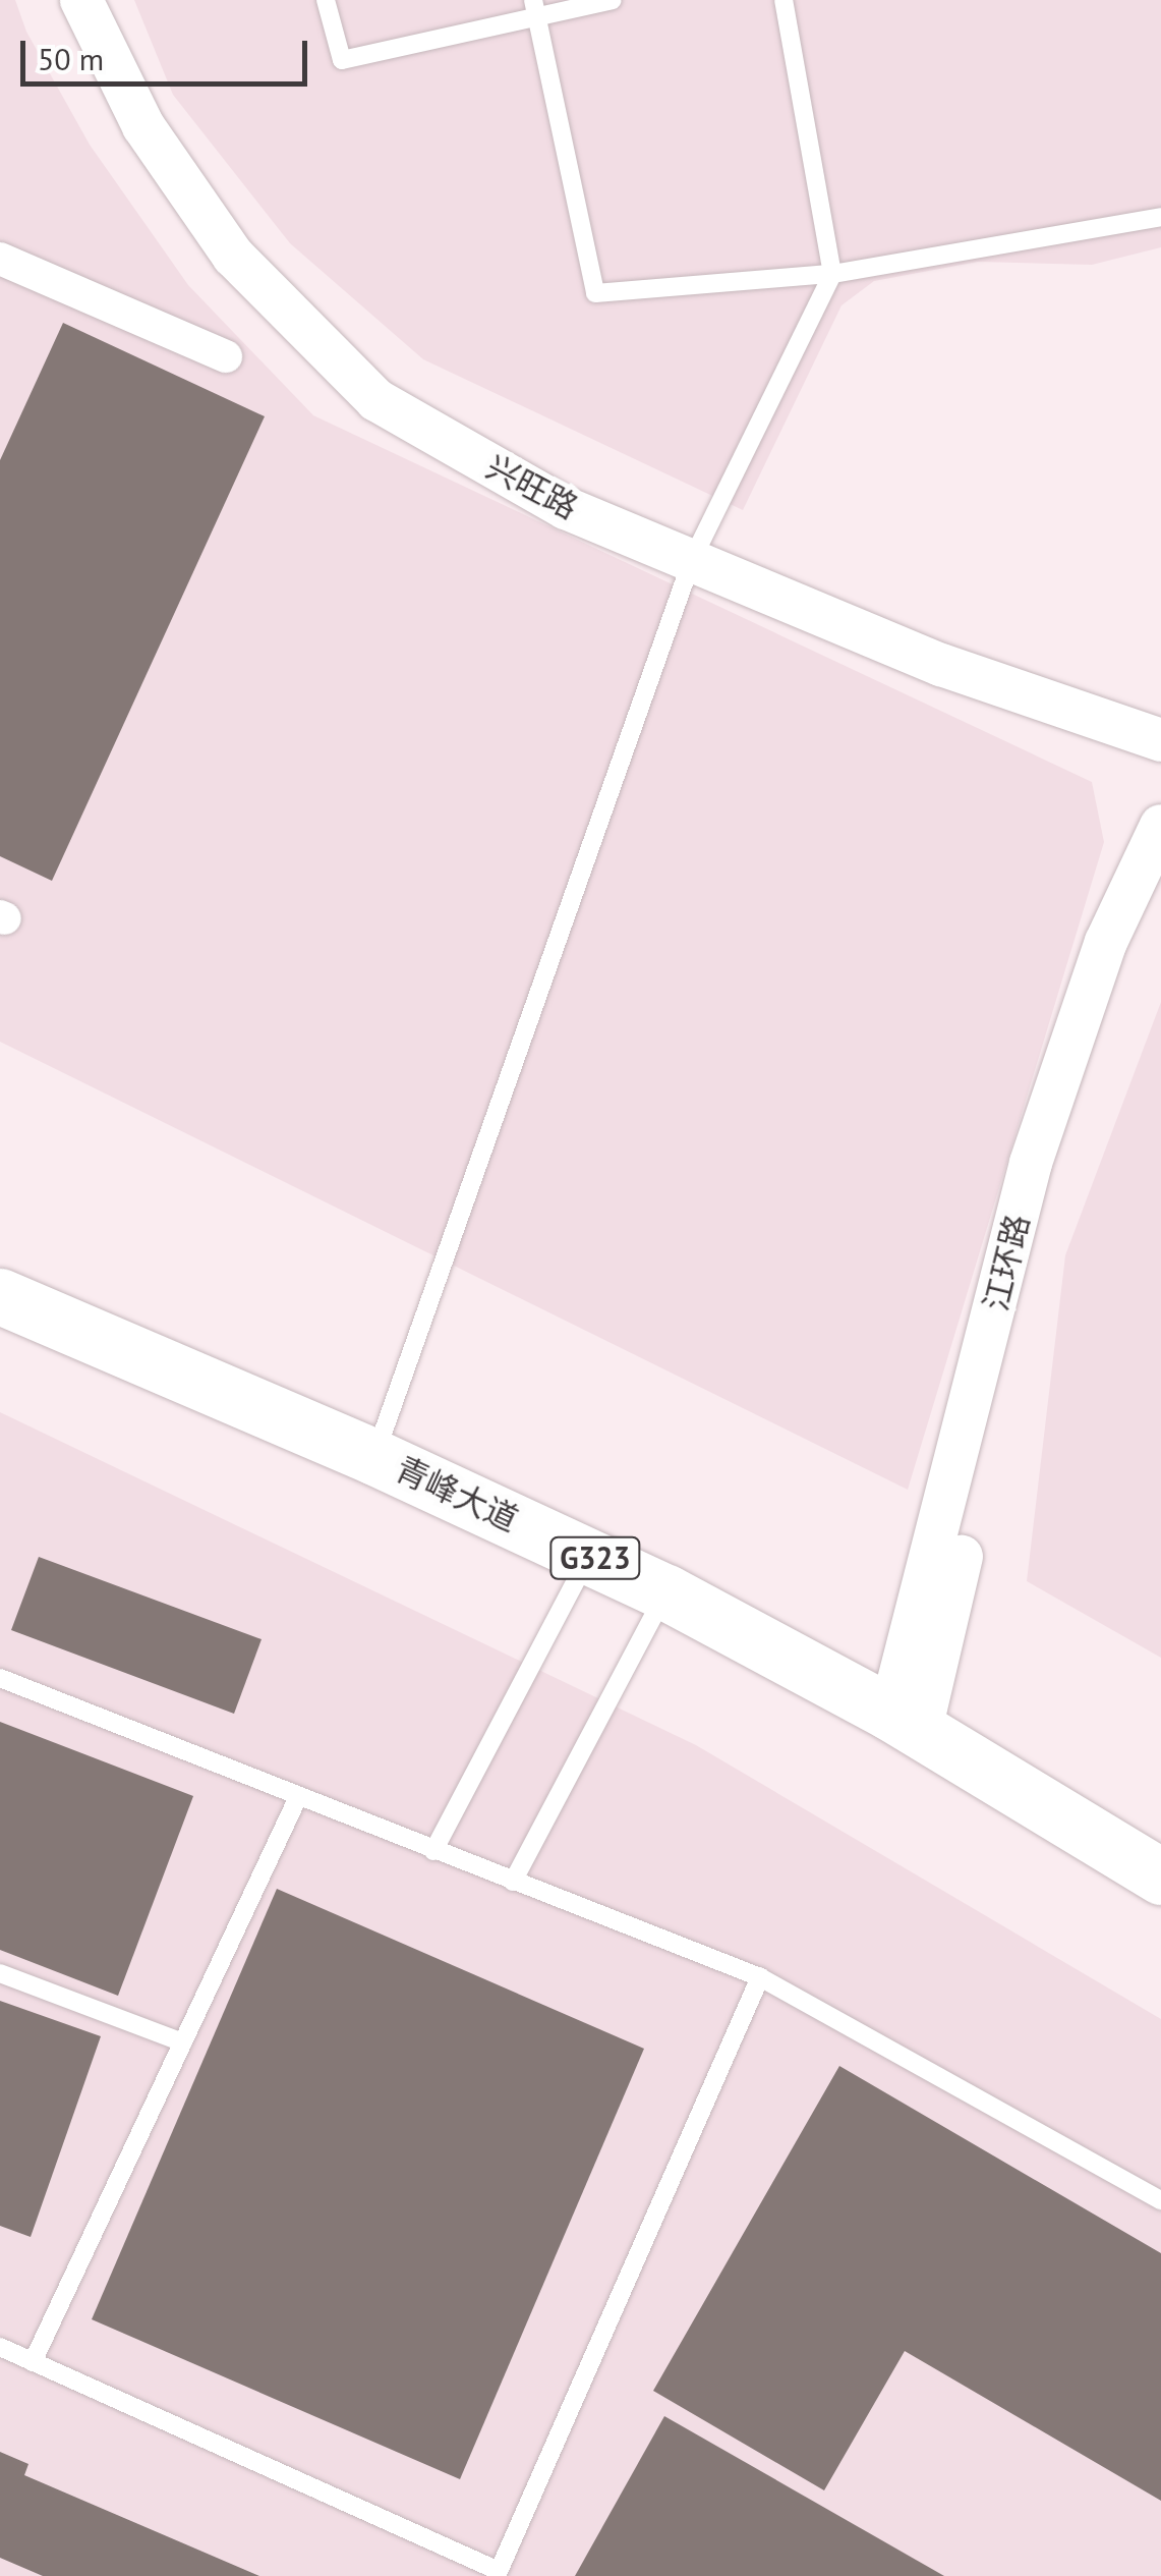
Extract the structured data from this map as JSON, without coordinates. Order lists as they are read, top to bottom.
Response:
{
  "streets": {
    "highway": ["青峰大道", "G323"],
    "street": ["兴旺路", "江环路"]
  },
  "crossings": [
    ["江环路", "青峰大道"]
  ],
  "scale_bar": "50 m"
}
